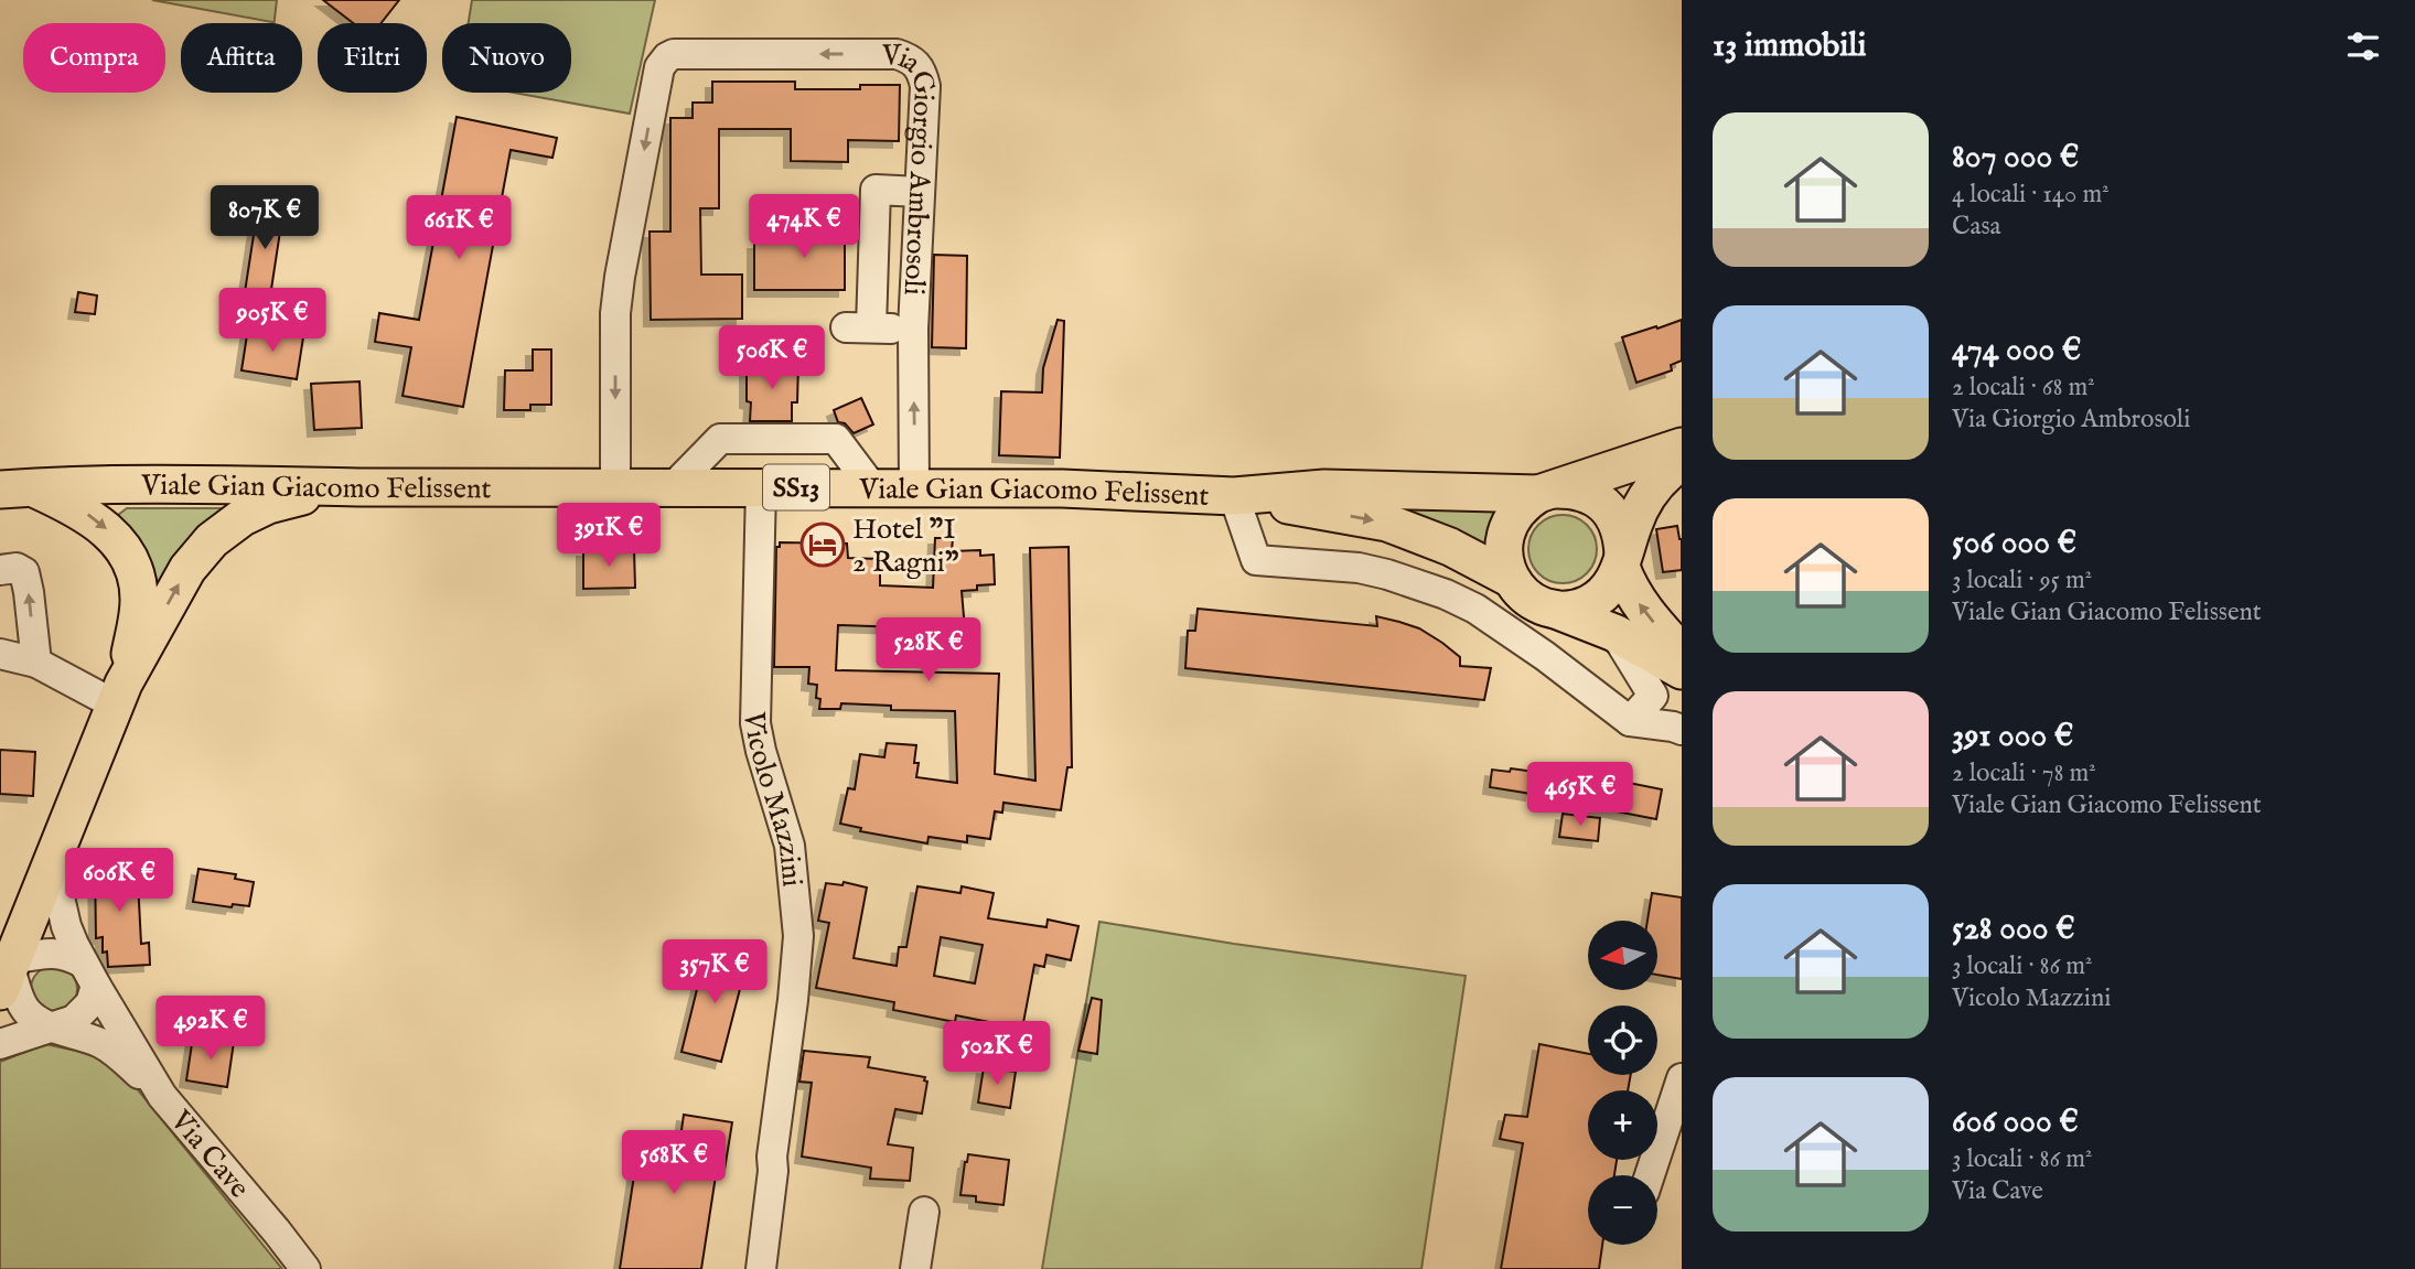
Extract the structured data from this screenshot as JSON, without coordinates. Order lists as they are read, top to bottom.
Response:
{
  "streets": {
    "main road": ["Viale Gian Giacomo Felissent", "SS13"],
    "street": ["Via Giorgio Ambrosoli", "Vicolo Mazzini", "Via Cave"]
  },
  "crossings": [
    ["Via Giorgio Ambrosoli", "Viale Gian Giacomo Felissent"],
    ["Viale Gian Giacomo Felissent", "Vicolo Mazzini"]
  ],
  "places": {
    "hotel": ["Hotel \"I 2 Ragni\""]
  },
  "north": "left",
  "page": {
    "heading": "13 immobili",
    "chip": [
      "Compra",
      "Affitta",
      "Filtri",
      "Nuovo"
    ],
    "list": [
      {
        "name": "807 000 €",
        "note": "4 locali · 140 m² · Casa"
      },
      {
        "name": "474 000 €",
        "note": "2 locali · 68 m² · Via Giorgio Ambrosoli"
      },
      {
        "name": "506 000 €",
        "note": "3 locali · 95 m² · Viale Gian Giacomo Felissent"
      },
      {
        "name": "391 000 €",
        "note": "2 locali · 78 m² · Viale Gian Giacomo Felissent"
      },
      {
        "name": "528 000 €",
        "note": "3 locali · 86 m² · Vicolo Mazzini"
      },
      {
        "name": "606 000 €",
        "note": "3 locali · 86 m² · Via Cave"
      }
    ],
    "price": [
      "807K €",
      "474K €",
      "661K €",
      "905K €",
      "506K €",
      "391K €",
      "528K €",
      "465K €",
      "606K €",
      "357K €",
      "492K €",
      "502K €",
      "568K €"
    ],
    "map_buttons": ["+", "−"]
  }
}
